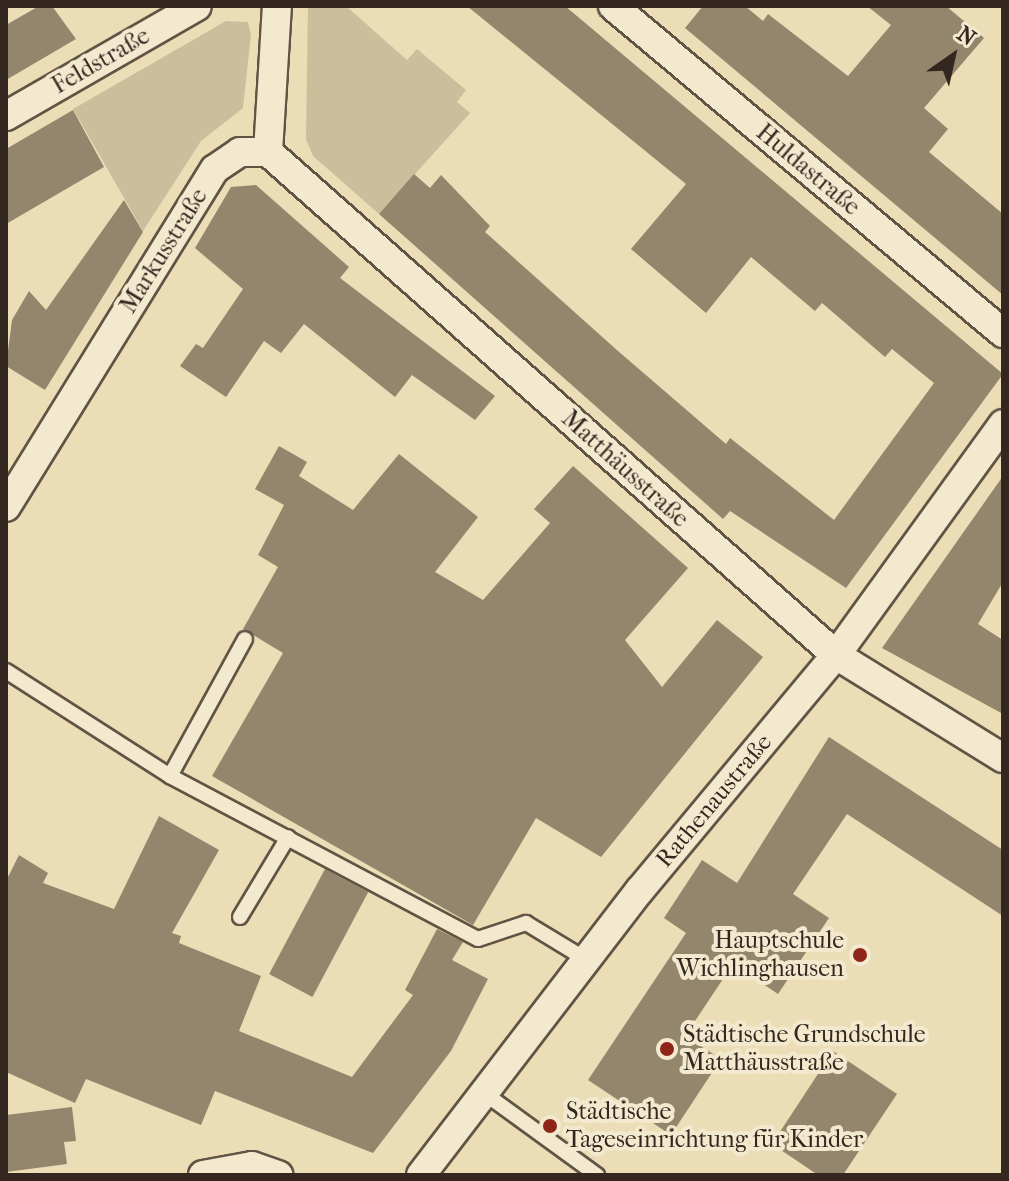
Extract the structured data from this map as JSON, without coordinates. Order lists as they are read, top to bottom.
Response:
{
  "streets": {
    "street": [
      "Feldstraße",
      "Huldastraße",
      "Markusstraße",
      "Matthäusstraße",
      "Rathenaustraße"
    ]
  },
  "crossings": [
    ["Markusstraße", "Matthäusstraße"],
    ["Matthäusstraße", "Rathenaustraße"]
  ],
  "places": ["Hauptschule Wichlinghausen", "Städtische Grundschule Matthäusstraße", "Städtische Tageseinrichtung für Kinder"],
  "north": "top right"
}
